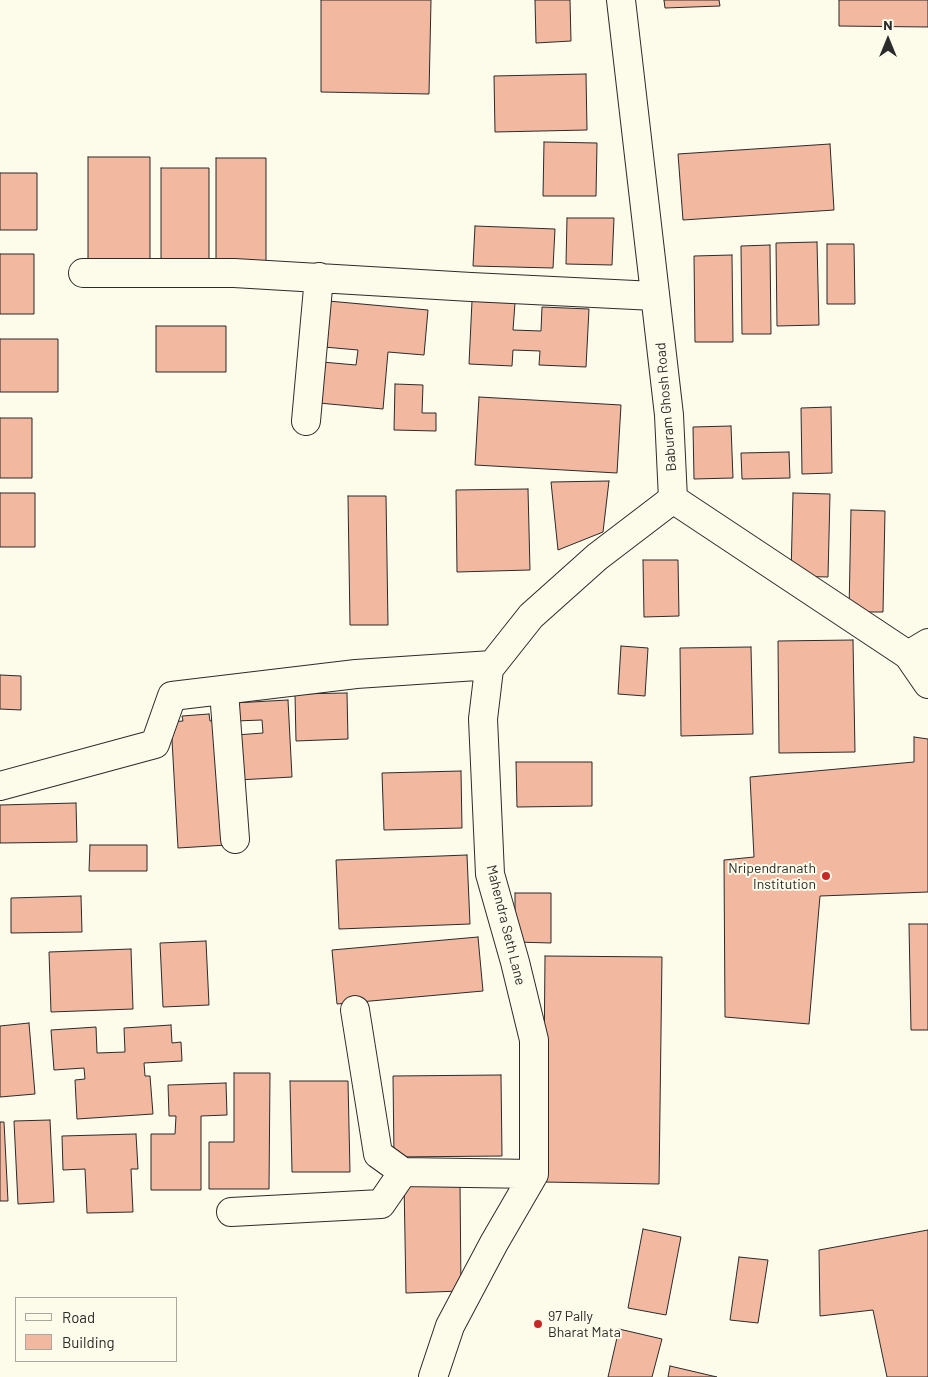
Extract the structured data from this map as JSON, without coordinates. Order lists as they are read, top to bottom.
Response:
{
  "streets": {
    "street": ["Baburam Ghosh Road", "Mahendra Seth Lane"]
  },
  "crossings": [
    ["Baburam Ghosh Road", "Mahendra Seth Lane"]
  ],
  "places": ["Nripendranath Institution", "97 Pally Bharat Mata"],
  "legend": ["Road", "Building"],
  "north": "top"
}
